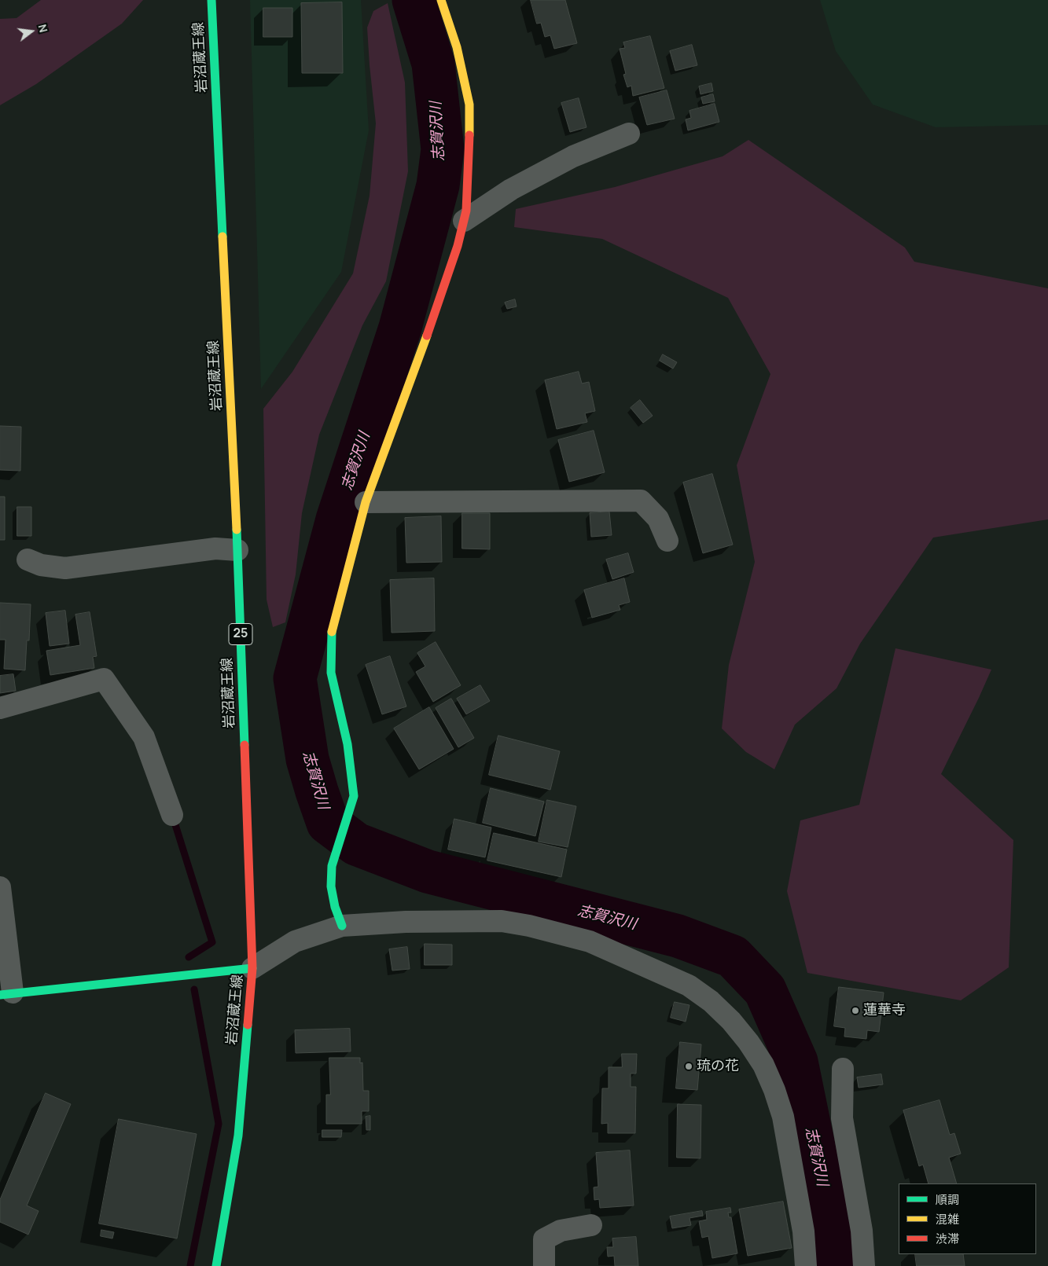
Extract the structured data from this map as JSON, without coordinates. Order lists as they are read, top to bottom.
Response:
{
  "streets": {
    "main road": ["岩沼蔵王線", "25"]
  },
  "water": ["志賀沢川"],
  "places": ["蓮華寺", "琉の花"],
  "legend": ["順調", "混雑", "渋滞"],
  "north": "right"
}
